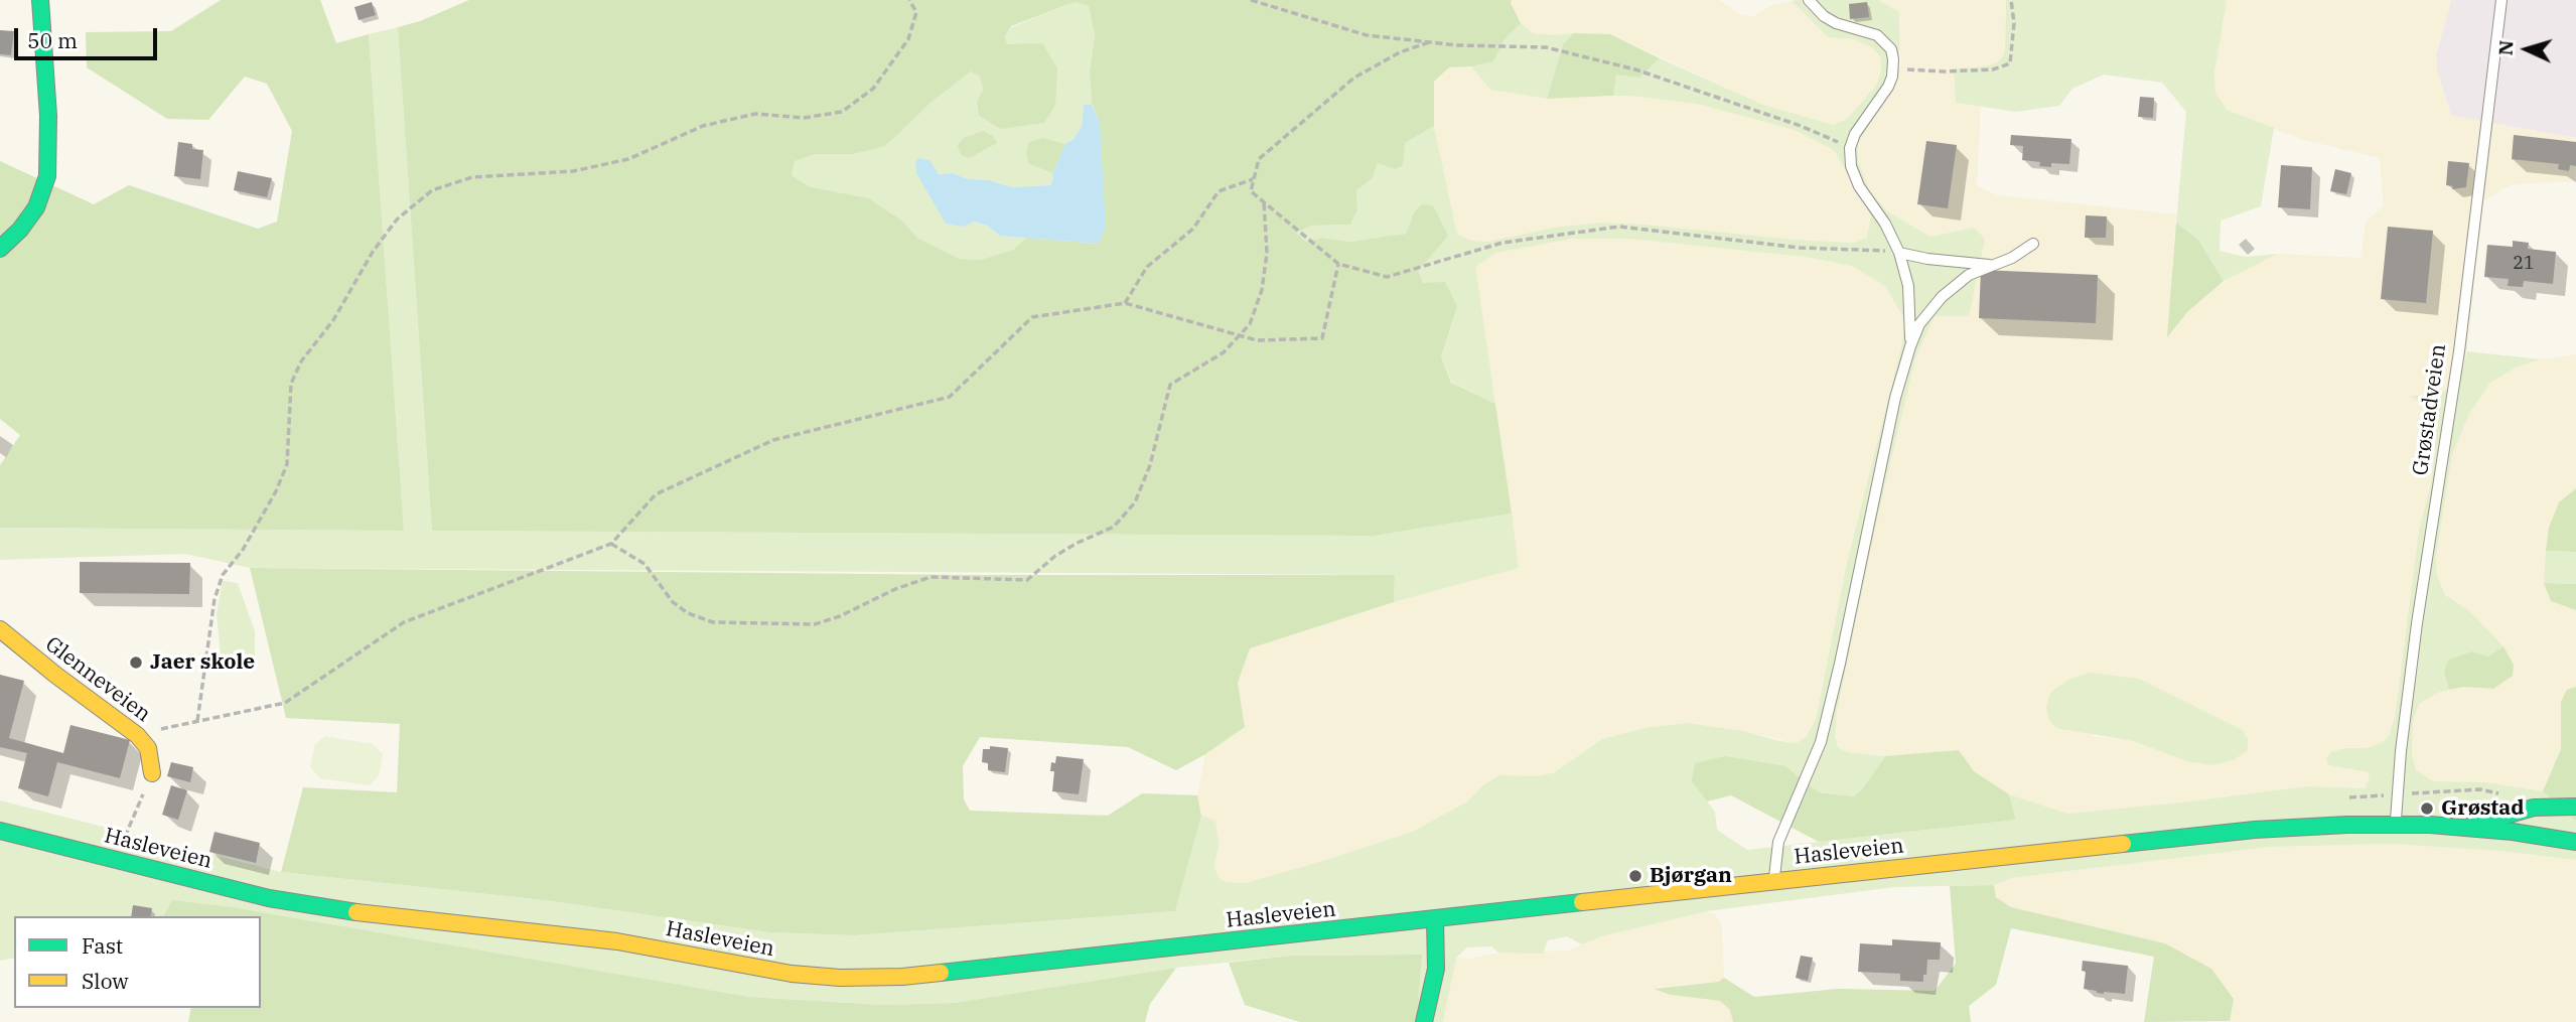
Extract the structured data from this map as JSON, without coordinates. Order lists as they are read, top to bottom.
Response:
{
  "streets": {
    "main road": ["Glenneveien", "Hasleveien"],
    "lane": ["Grøstadveien"]
  },
  "crossings": [
    ["Grøstadveien", "Hasleveien"]
  ],
  "places": ["Jaer skole", "Grøstad", "Bjørgan"],
  "house_numbers": ["21"],
  "legend": ["Fast", "Slow"],
  "scale_bar": "50 m",
  "north": "left"
}
